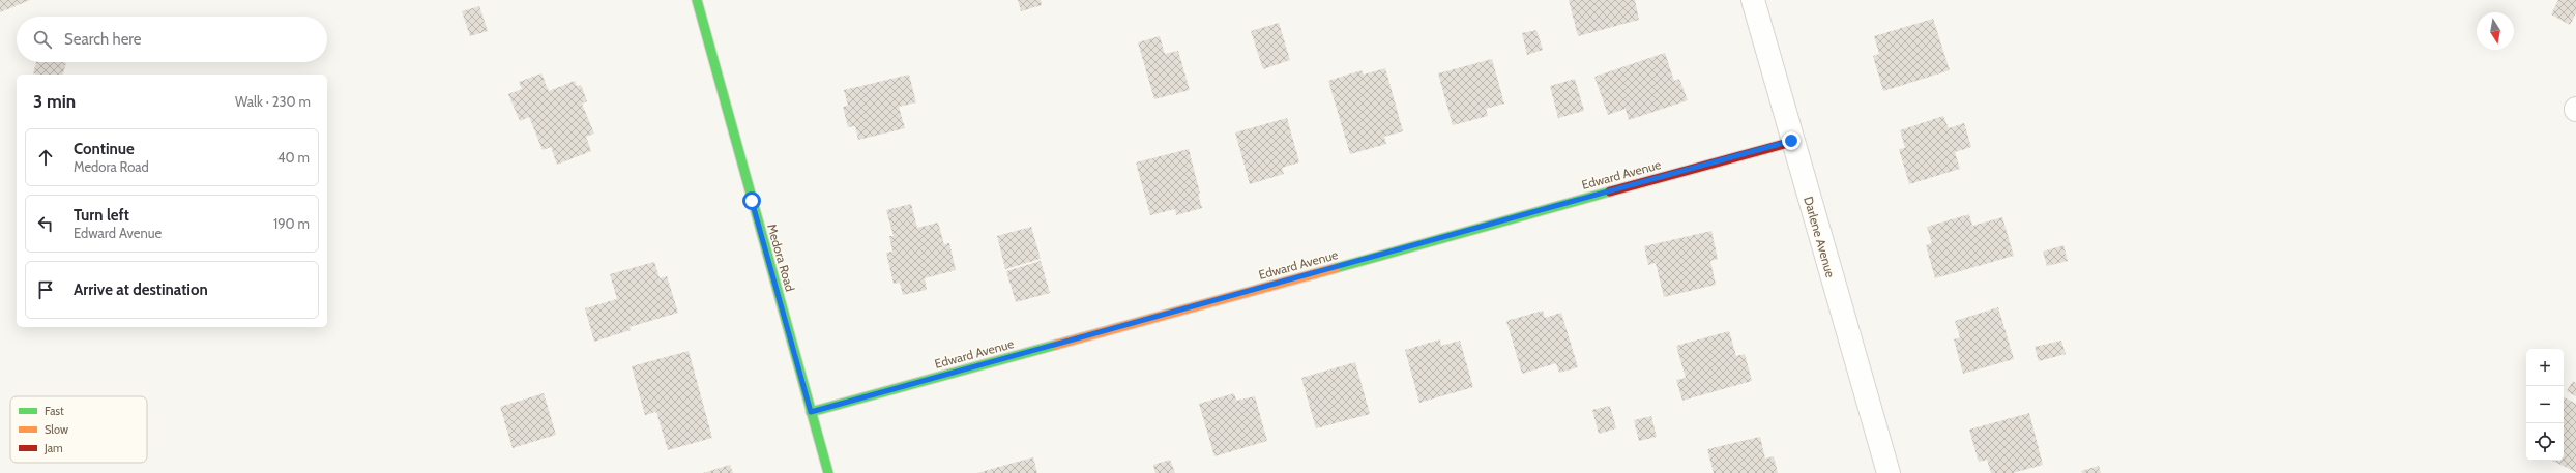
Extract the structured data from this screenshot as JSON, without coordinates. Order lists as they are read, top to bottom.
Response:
{
  "streets": {
    "street": ["Edward Avenue", "Darlene Avenue", "Medora Road"]
  },
  "crossings": [
    ["Edward Avenue", "Darlene Avenue"],
    ["Edward Avenue", "Medora Road"]
  ],
  "legend": ["Fast", "Slow", "Jam"],
  "north": "bottom",
  "page": {
    "search": "Search here",
    "heading": ["3 min", "Walk · 230 m"],
    "list": [
      ["Continue", "Medora Road", "40 m"],
      ["Turn left", "Edward Avenue", "190 m"],
      "Arrive at destination"
    ],
    "map_buttons": ["+", "−"]
  }
}
